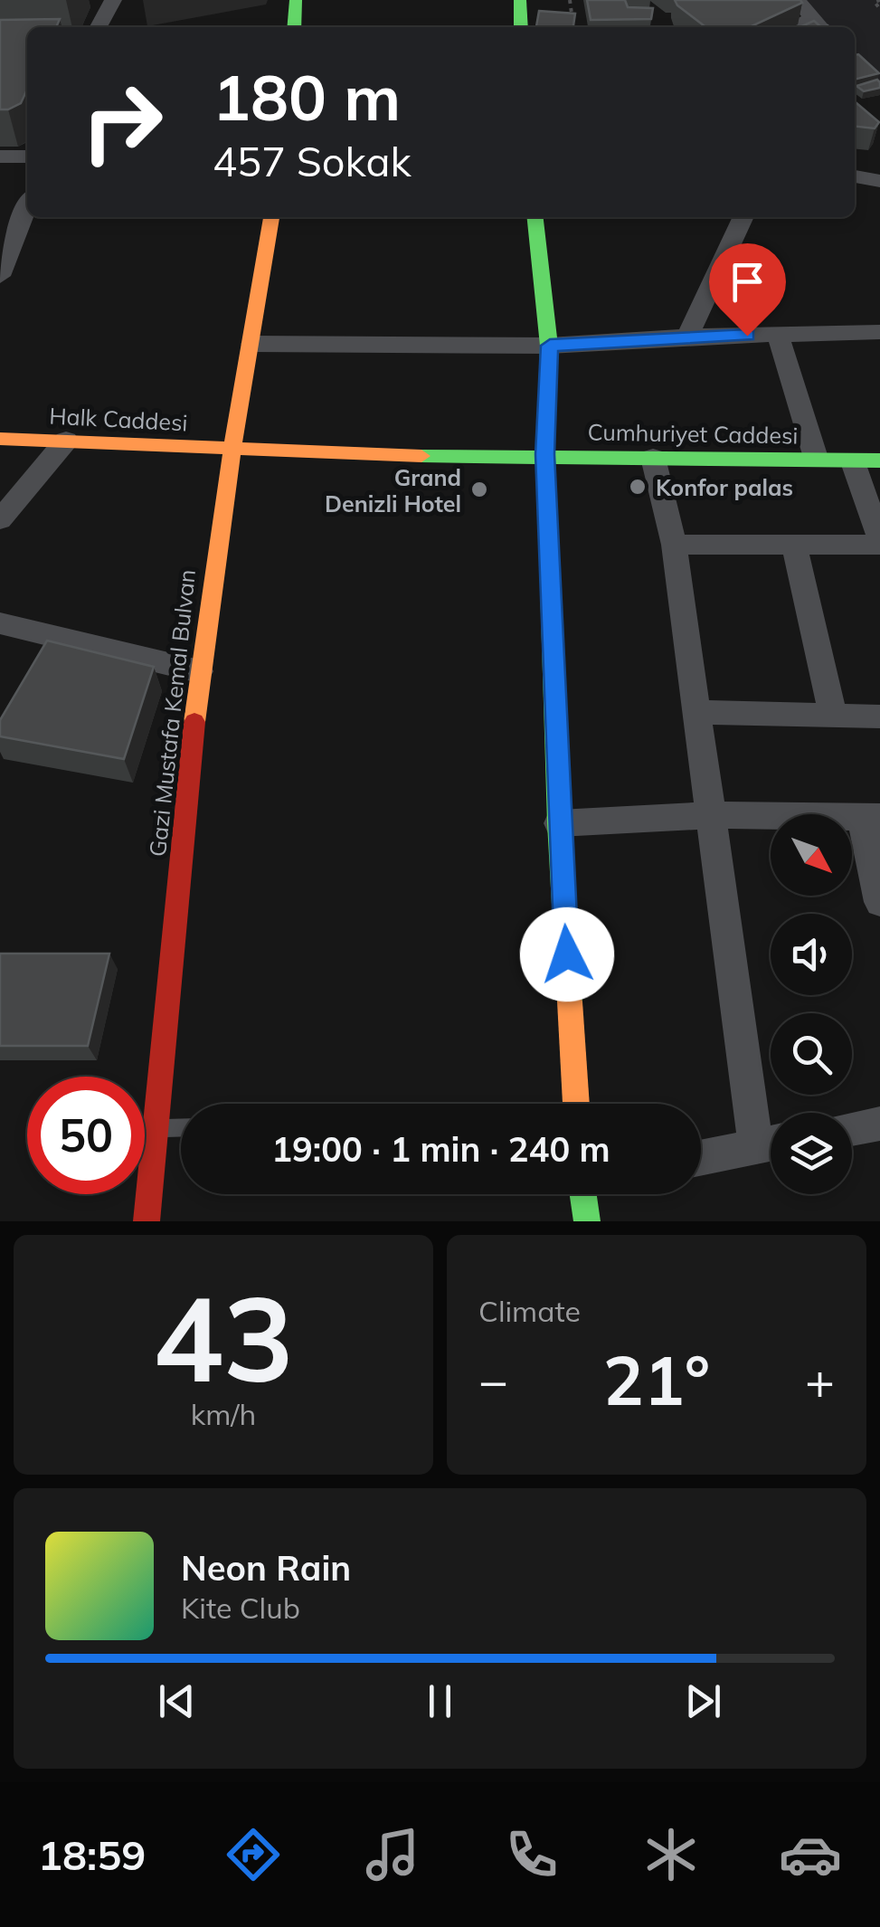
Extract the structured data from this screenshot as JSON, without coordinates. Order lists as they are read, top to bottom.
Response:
{
  "streets": {
    "main road": ["Halk Caddesi", "Cumhuriyet Caddesi", "Gazi Mustafa Kemal Bulvan"]
  },
  "crossings": [
    ["Halk Caddesi", "Cumhuriyet Caddesi"],
    ["Halk Caddesi", "Gazi Mustafa Kemal Bulvan"],
    ["Cumhuriyet Caddesi", "Gazi Mustafa Kemal Bulvan"]
  ],
  "places": ["Konfor palas", "Grand Denizli Hotel"],
  "north": "bottom right",
  "page": {
    "turn": ["180 m", "457 Sokak"],
    "limit": "50",
    "trip": "19:00 · 1 min · 240 m",
    "tile": [
      ["43", "km/h"],
      "Climate"
    ],
    "heat": ["−", "21°", "+"],
    "song": ["Neon Rain", "Kite Club"],
    "tabs": "18:59"
  }
}
